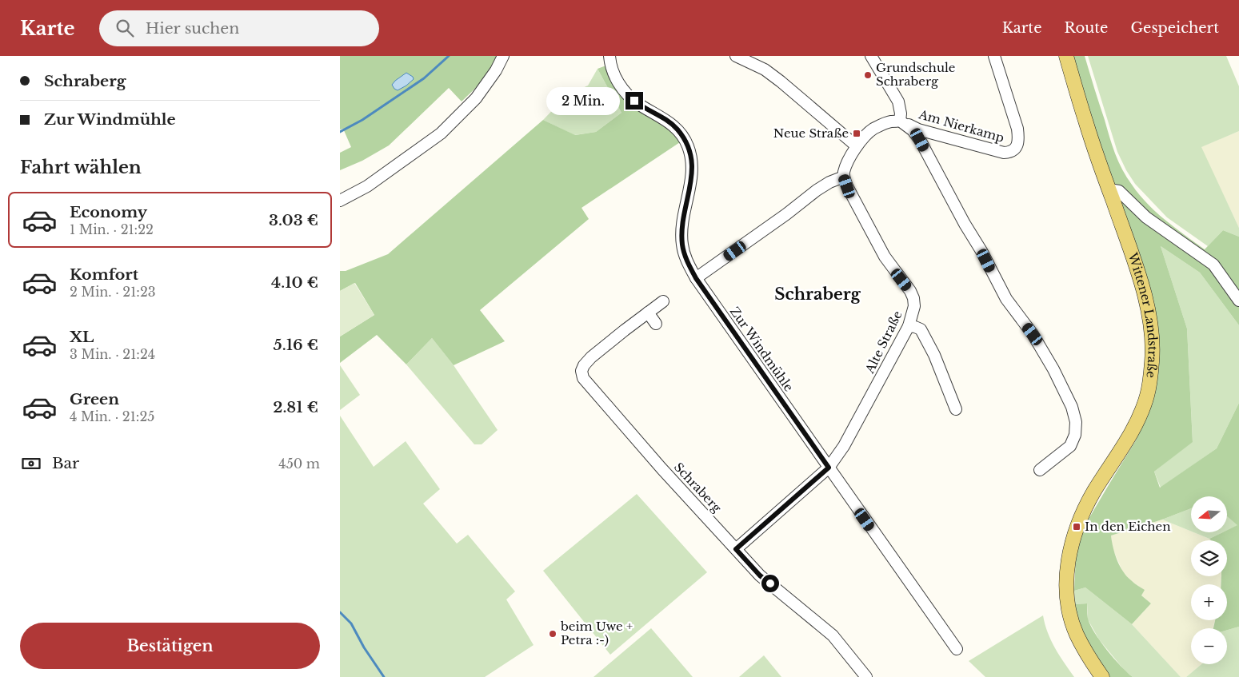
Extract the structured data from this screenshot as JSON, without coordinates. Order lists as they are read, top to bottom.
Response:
{
  "streets": {
    "main road": ["Wittener Landstraße"],
    "street": [
      "Am Nierkamp",
      "Alte Straße",
      "Zur Windmühle",
      "Schraberg"
    ]
  },
  "crossings": [
    ["Alte Straße", "Zur Windmühle"],
    ["Alte Straße", "Schraberg"]
  ],
  "districts": ["Schraberg"],
  "places": {
    "other": ["Grundschule Schraberg", "beim Uwe + Petra :-)"],
    "transit": ["Neue Straße", "In den Eichen"]
  },
  "north": "left",
  "page": {
    "header": "Karte",
    "search": "Hier suchen",
    "nav": ["Karte", "Route", "Gespeichert"],
    "banner": ["Schraberg", "Zur Windmühle"],
    "bubble": "2 Min.",
    "heading": "Fahrt wählen",
    "list": [
      {
        "name": "Economy",
        "note": "1 Min. · 21:22",
        "value": "3.03 €"
      },
      {
        "name": "Komfort",
        "note": "2 Min. · 21:23",
        "value": "4.10 €"
      },
      {
        "name": "XL",
        "note": "3 Min. · 21:24",
        "value": "5.16 €"
      },
      {
        "name": "Green",
        "note": "4 Min. · 21:25",
        "value": "2.81 €"
      }
    ],
    "pay": ["Bar", "450 m"],
    "map_buttons": ["+", "−"],
    "buttons": "Bestätigen"
  }
}
